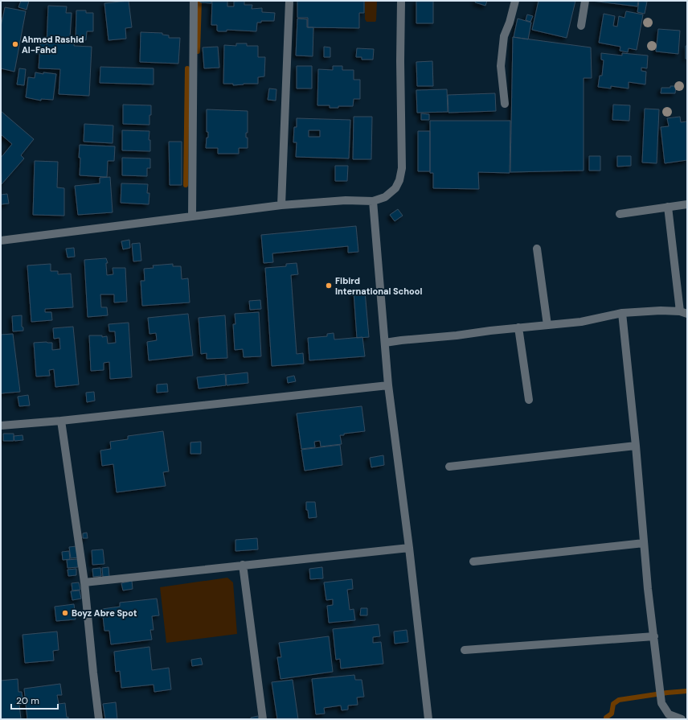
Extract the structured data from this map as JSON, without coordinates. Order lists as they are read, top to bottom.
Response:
{
  "places": ["Ahmed Rashid Al-Fahd", "Fibird International School", "Boyz Abre Spot"],
  "scale_bar": "20 m"
}
